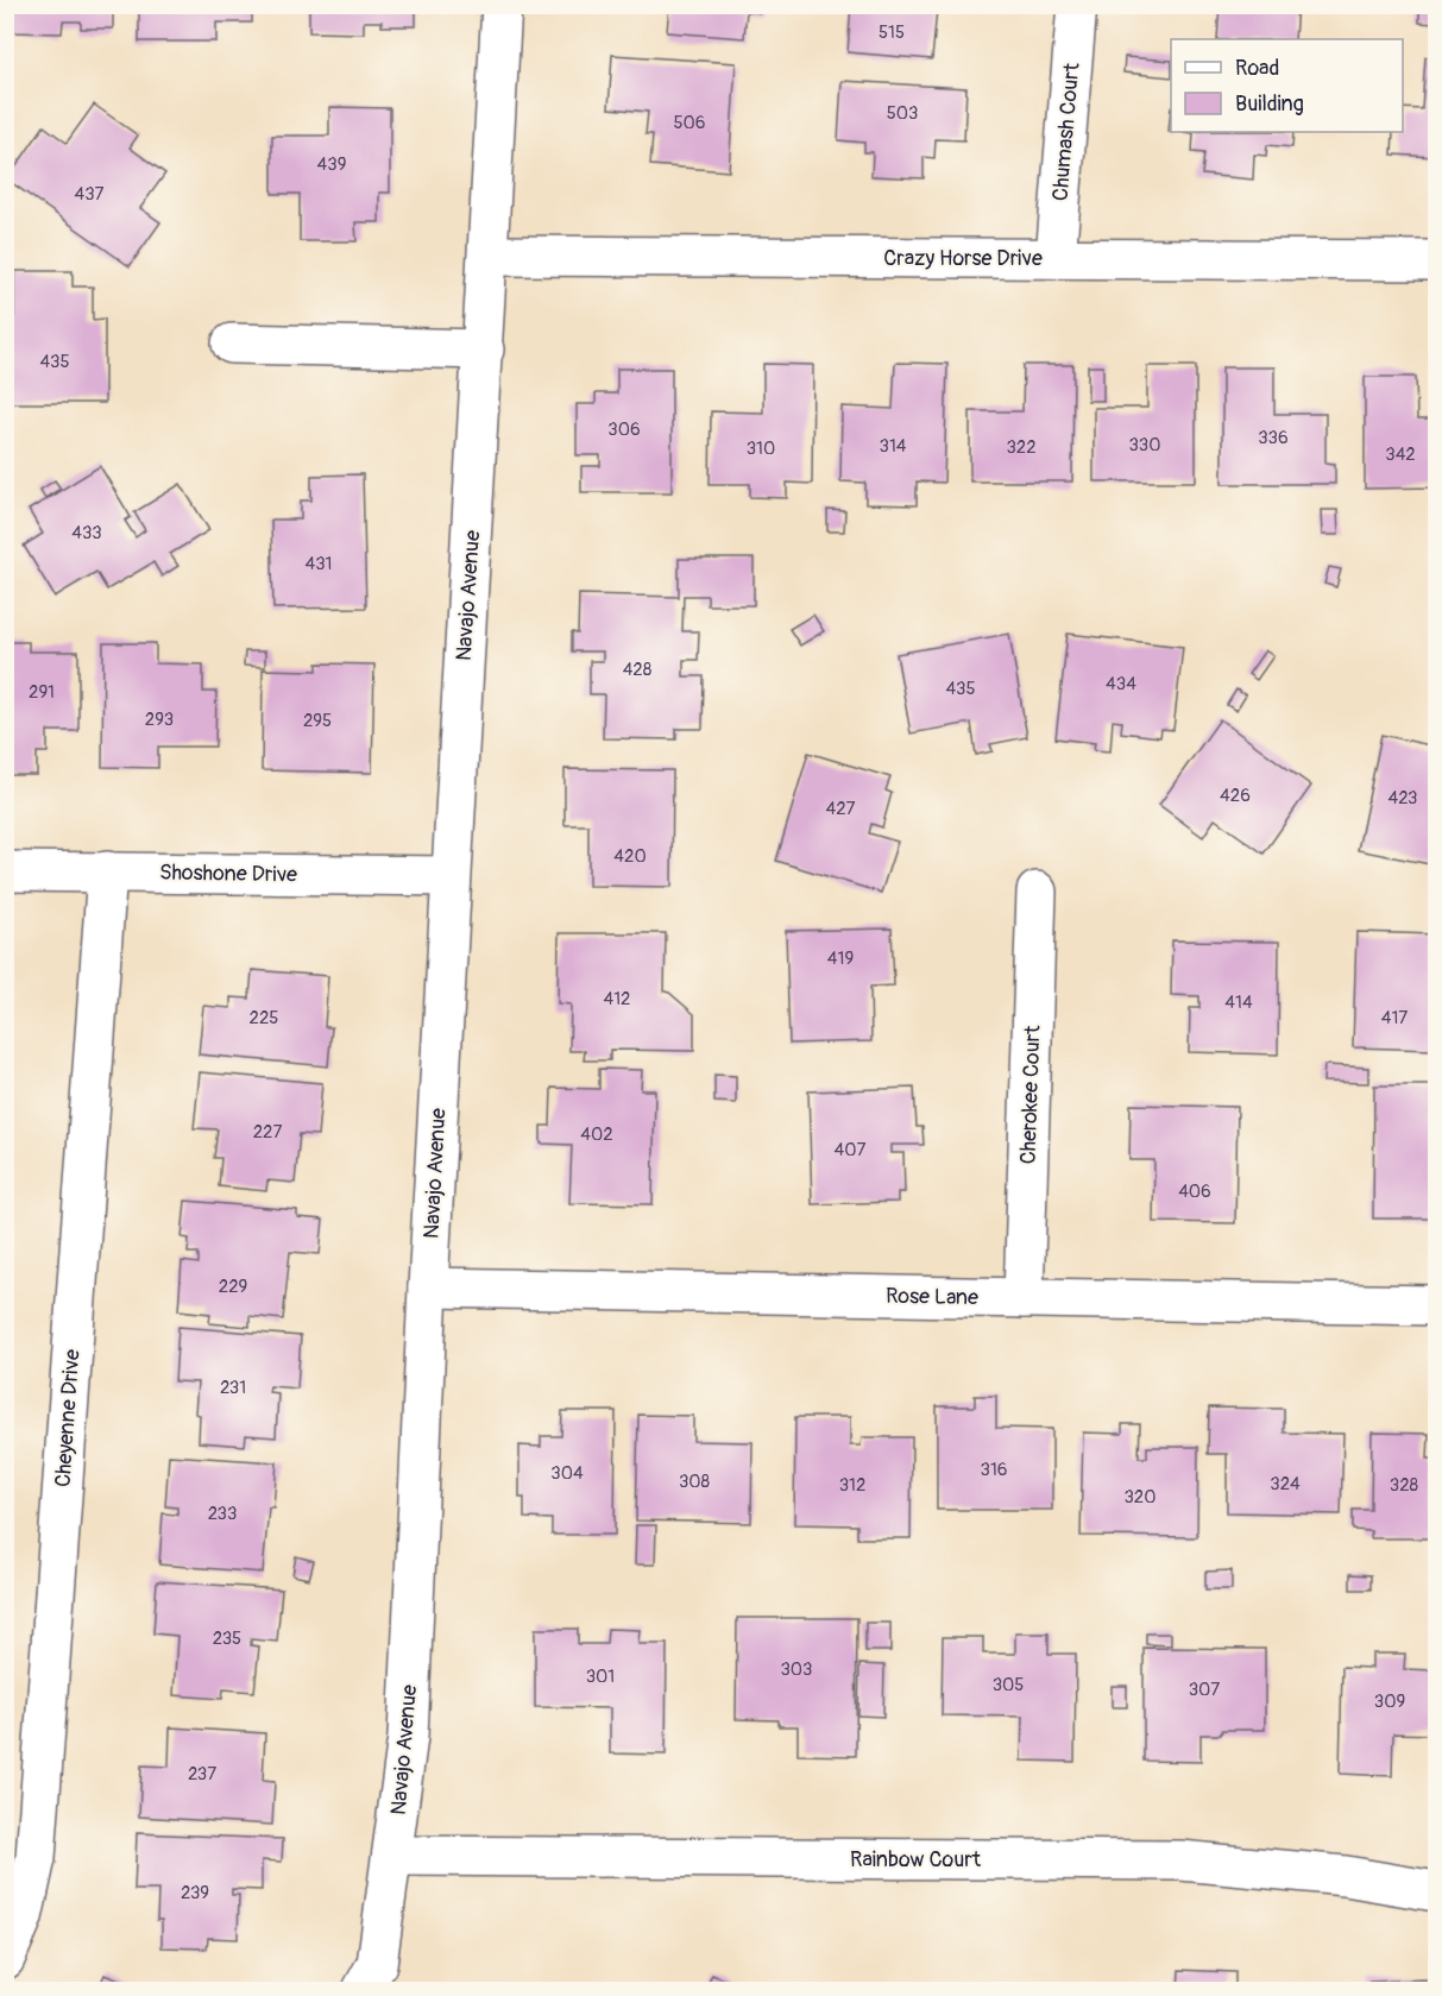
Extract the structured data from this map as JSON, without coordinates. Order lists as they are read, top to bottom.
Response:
{
  "streets": {
    "street": [
      "Chumash Court",
      "Crazy Horse Drive",
      "Navajo Avenue",
      "Shoshone Drive",
      "Cherokee Court",
      "Rose Lane",
      "Cheyenne Drive",
      "Rainbow Court"
    ]
  },
  "crossings": [
    ["Chumash Court", "Crazy Horse Drive"],
    ["Crazy Horse Drive", "Navajo Avenue"],
    ["Navajo Avenue", "Shoshone Drive"],
    ["Navajo Avenue", "Rose Lane"],
    ["Navajo Avenue", "Rainbow Court"],
    ["Shoshone Drive", "Cheyenne Drive"],
    ["Cherokee Court", "Rose Lane"]
  ],
  "house_numbers": [
    "515",
    "503",
    "506",
    "439",
    "437",
    "435",
    "306",
    "336",
    "330",
    "314",
    "322",
    "310",
    "342",
    "433",
    "431",
    "428",
    "434",
    "435",
    "291",
    "293",
    "295",
    "426",
    "423",
    "427",
    "420",
    "419",
    "412",
    "414",
    "225",
    "417",
    "227",
    "402",
    "407",
    "406",
    "229",
    "231",
    "316",
    "304",
    "308",
    "324",
    "312",
    "328",
    "320",
    "233",
    "235",
    "303",
    "301",
    "305",
    "307",
    "309",
    "237",
    "239"
  ],
  "legend": ["Road", "Building"]
}
